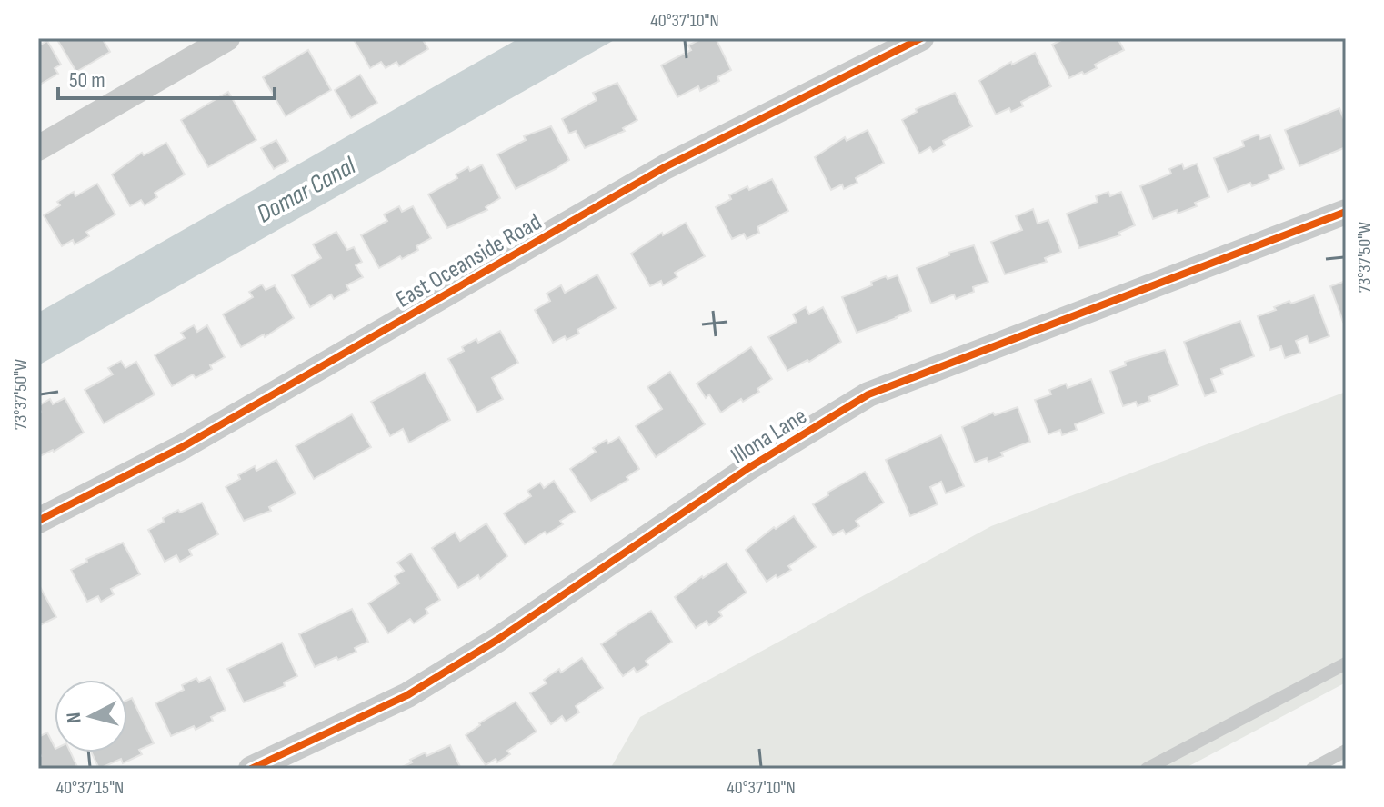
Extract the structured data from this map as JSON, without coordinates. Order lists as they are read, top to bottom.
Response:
{
  "streets": {
    "street": ["East Oceanside Road", "Illona Lane"]
  },
  "water": ["Domar Canal"],
  "scale_bar": "50 m",
  "north": "left",
  "coordinates": ["40°37'10\"N", "73°37'50\"W", "40°37'15\"N"]
}
